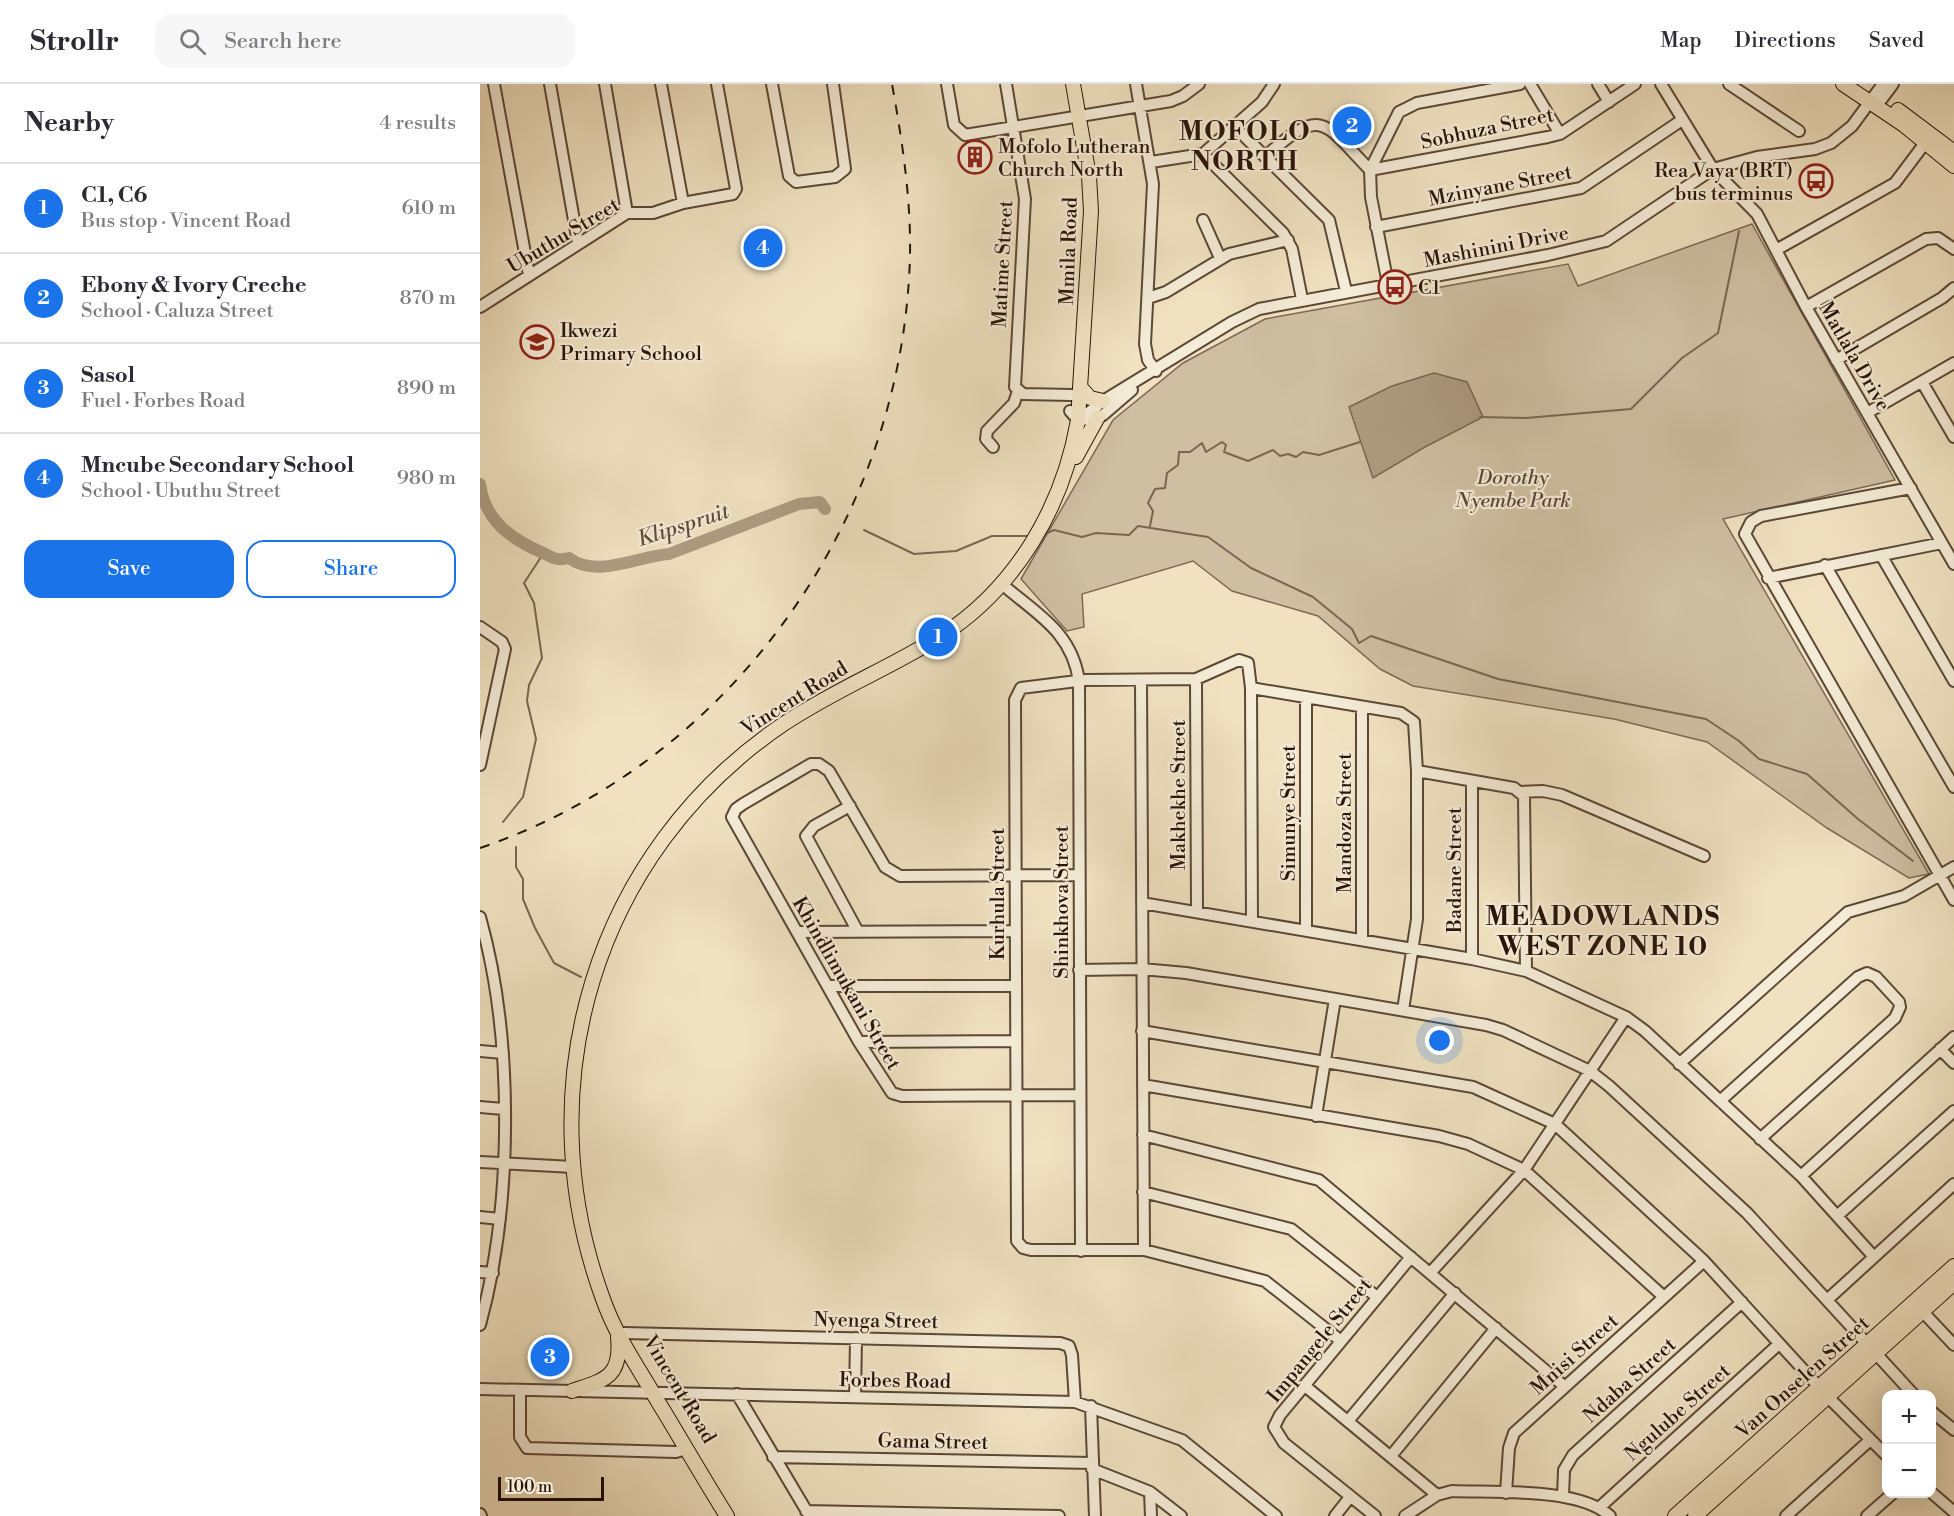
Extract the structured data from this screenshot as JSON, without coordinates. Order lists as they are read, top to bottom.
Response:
{
  "streets": {
    "main road": ["Mmila Road", "Vincent Road", "Van Onselen Street"],
    "street": [
      "Sobhuza Street",
      "Mzinyane Street",
      "Ubuthu Street",
      "Mashinini Drive",
      "Matime Street",
      "Matlala Drive",
      "Makhekhe Street",
      "Simunye Street",
      "Mandoza Street",
      "Badane Street",
      "Kurhula Street",
      "Shinkhova Street",
      "Khindlimukani Street",
      "Nyenga Street",
      "Impangele Street",
      "Mnisi Street",
      "Forbes Road",
      "Ndaba Street",
      "Ngulube Street",
      "Gama Street"
    ]
  },
  "crossings": [
    ["Mzinyane Street", "Matlala Drive"],
    ["Mashinini Drive", "Mmila Road"],
    ["Mashinini Drive", "Matlala Drive"],
    ["Mashinini Drive", "Vincent Road"],
    ["Mmila Road", "Vincent Road"],
    ["Vincent Road", "Shinkhova Street"],
    ["Vincent Road", "Nyenga Street"],
    ["Vincent Road", "Forbes Road"],
    ["Makhekhe Street", "Kurhula Street"],
    ["Kurhula Street", "Shinkhova Street"],
    ["Kurhula Street", "Khindlimukani Street"],
    ["Kurhula Street", "Impangele Street"],
    ["Shinkhova Street", "Khindlimukani Street"],
    ["Nyenga Street", "Forbes Road"]
  ],
  "districts": ["MOFOLO NORTH", "MEADOWLANDS WEST ZONE 10"],
  "water": ["Klipspruit"],
  "parks": ["Dorothy Nyembe Park"],
  "places": {
    "building": ["Mofolo Lutheran Church North"],
    "bus stop": ["Rea Vaya (BRT) bus terminus", "C1"],
    "school or university": ["Ikwezi Primary School"]
  },
  "scale_bar": "100 m",
  "page": {
    "header": "Strollr",
    "search": "Search here",
    "nav": ["Map", "Directions", "Saved"],
    "heading": ["Nearby", "4 results"],
    "pins": [
      "2",
      "4",
      "1",
      "3"
    ],
    "list": [
      {
        "mark": "1",
        "name": "C1, C6",
        "note": "Bus stop · Vincent Road",
        "value": "610 m"
      },
      {
        "mark": "2",
        "name": "Ebony & Ivory Creche",
        "note": "School · Caluza Street",
        "value": "870 m"
      },
      {
        "mark": "3",
        "name": "Sasol",
        "note": "Fuel · Forbes Road",
        "value": "890 m"
      },
      {
        "mark": "4",
        "name": "Mncube Secondary School",
        "note": "School · Ubuthu Street",
        "value": "980 m"
      }
    ],
    "buttons": ["Save", "Share"],
    "map_buttons": ["+", "−"],
    "scale": "100 m"
  }
}
